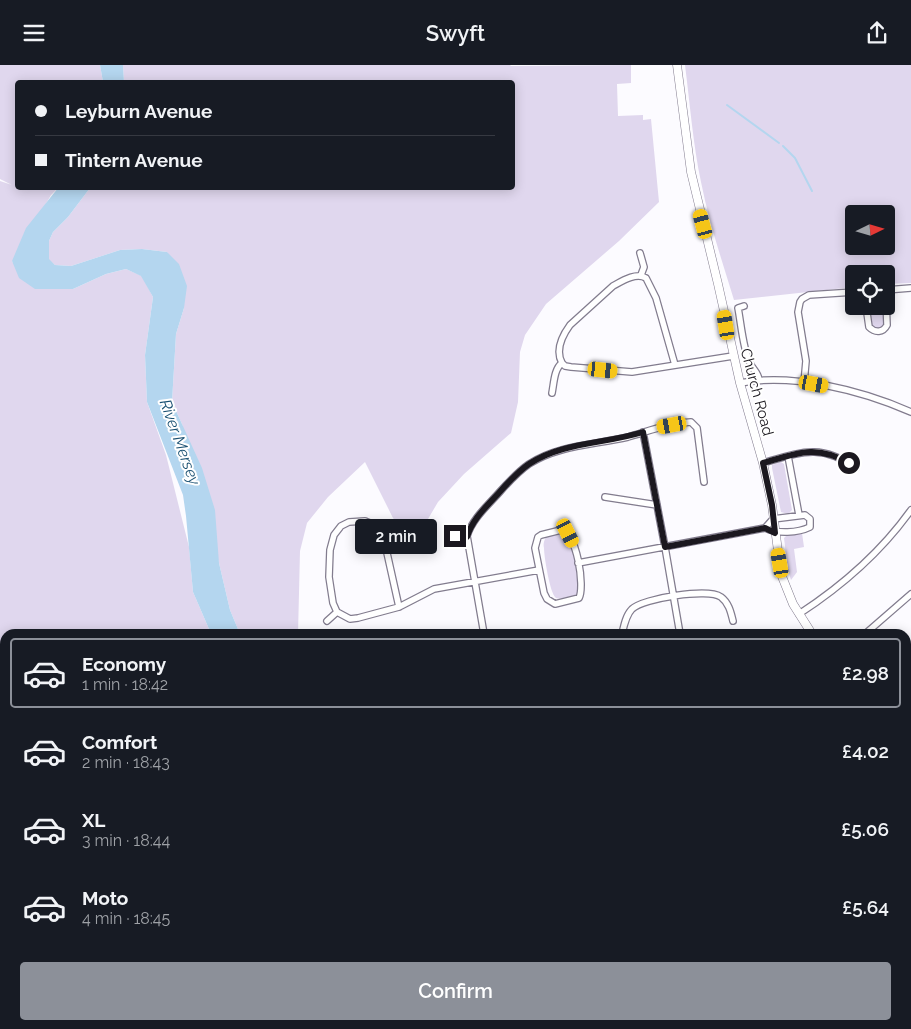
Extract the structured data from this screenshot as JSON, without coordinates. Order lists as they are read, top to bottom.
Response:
{
  "streets": {
    "main road": ["Church Road"]
  },
  "water": ["River Mersey"],
  "north": "right",
  "page": {
    "header": "Swyft",
    "banner": ["Leyburn Avenue", "Tintern Avenue"],
    "bubble": "2 min",
    "list": [
      {
        "name": "Economy",
        "note": "1 min · 18:42",
        "value": "£2.98"
      },
      {
        "name": "Comfort",
        "note": "2 min · 18:43",
        "value": "£4.02"
      },
      {
        "name": "XL",
        "note": "3 min · 18:44",
        "value": "£5.06"
      },
      {
        "name": "Moto",
        "note": "4 min · 18:45",
        "value": "£5.64"
      }
    ],
    "buttons": "Confirm"
  }
}
